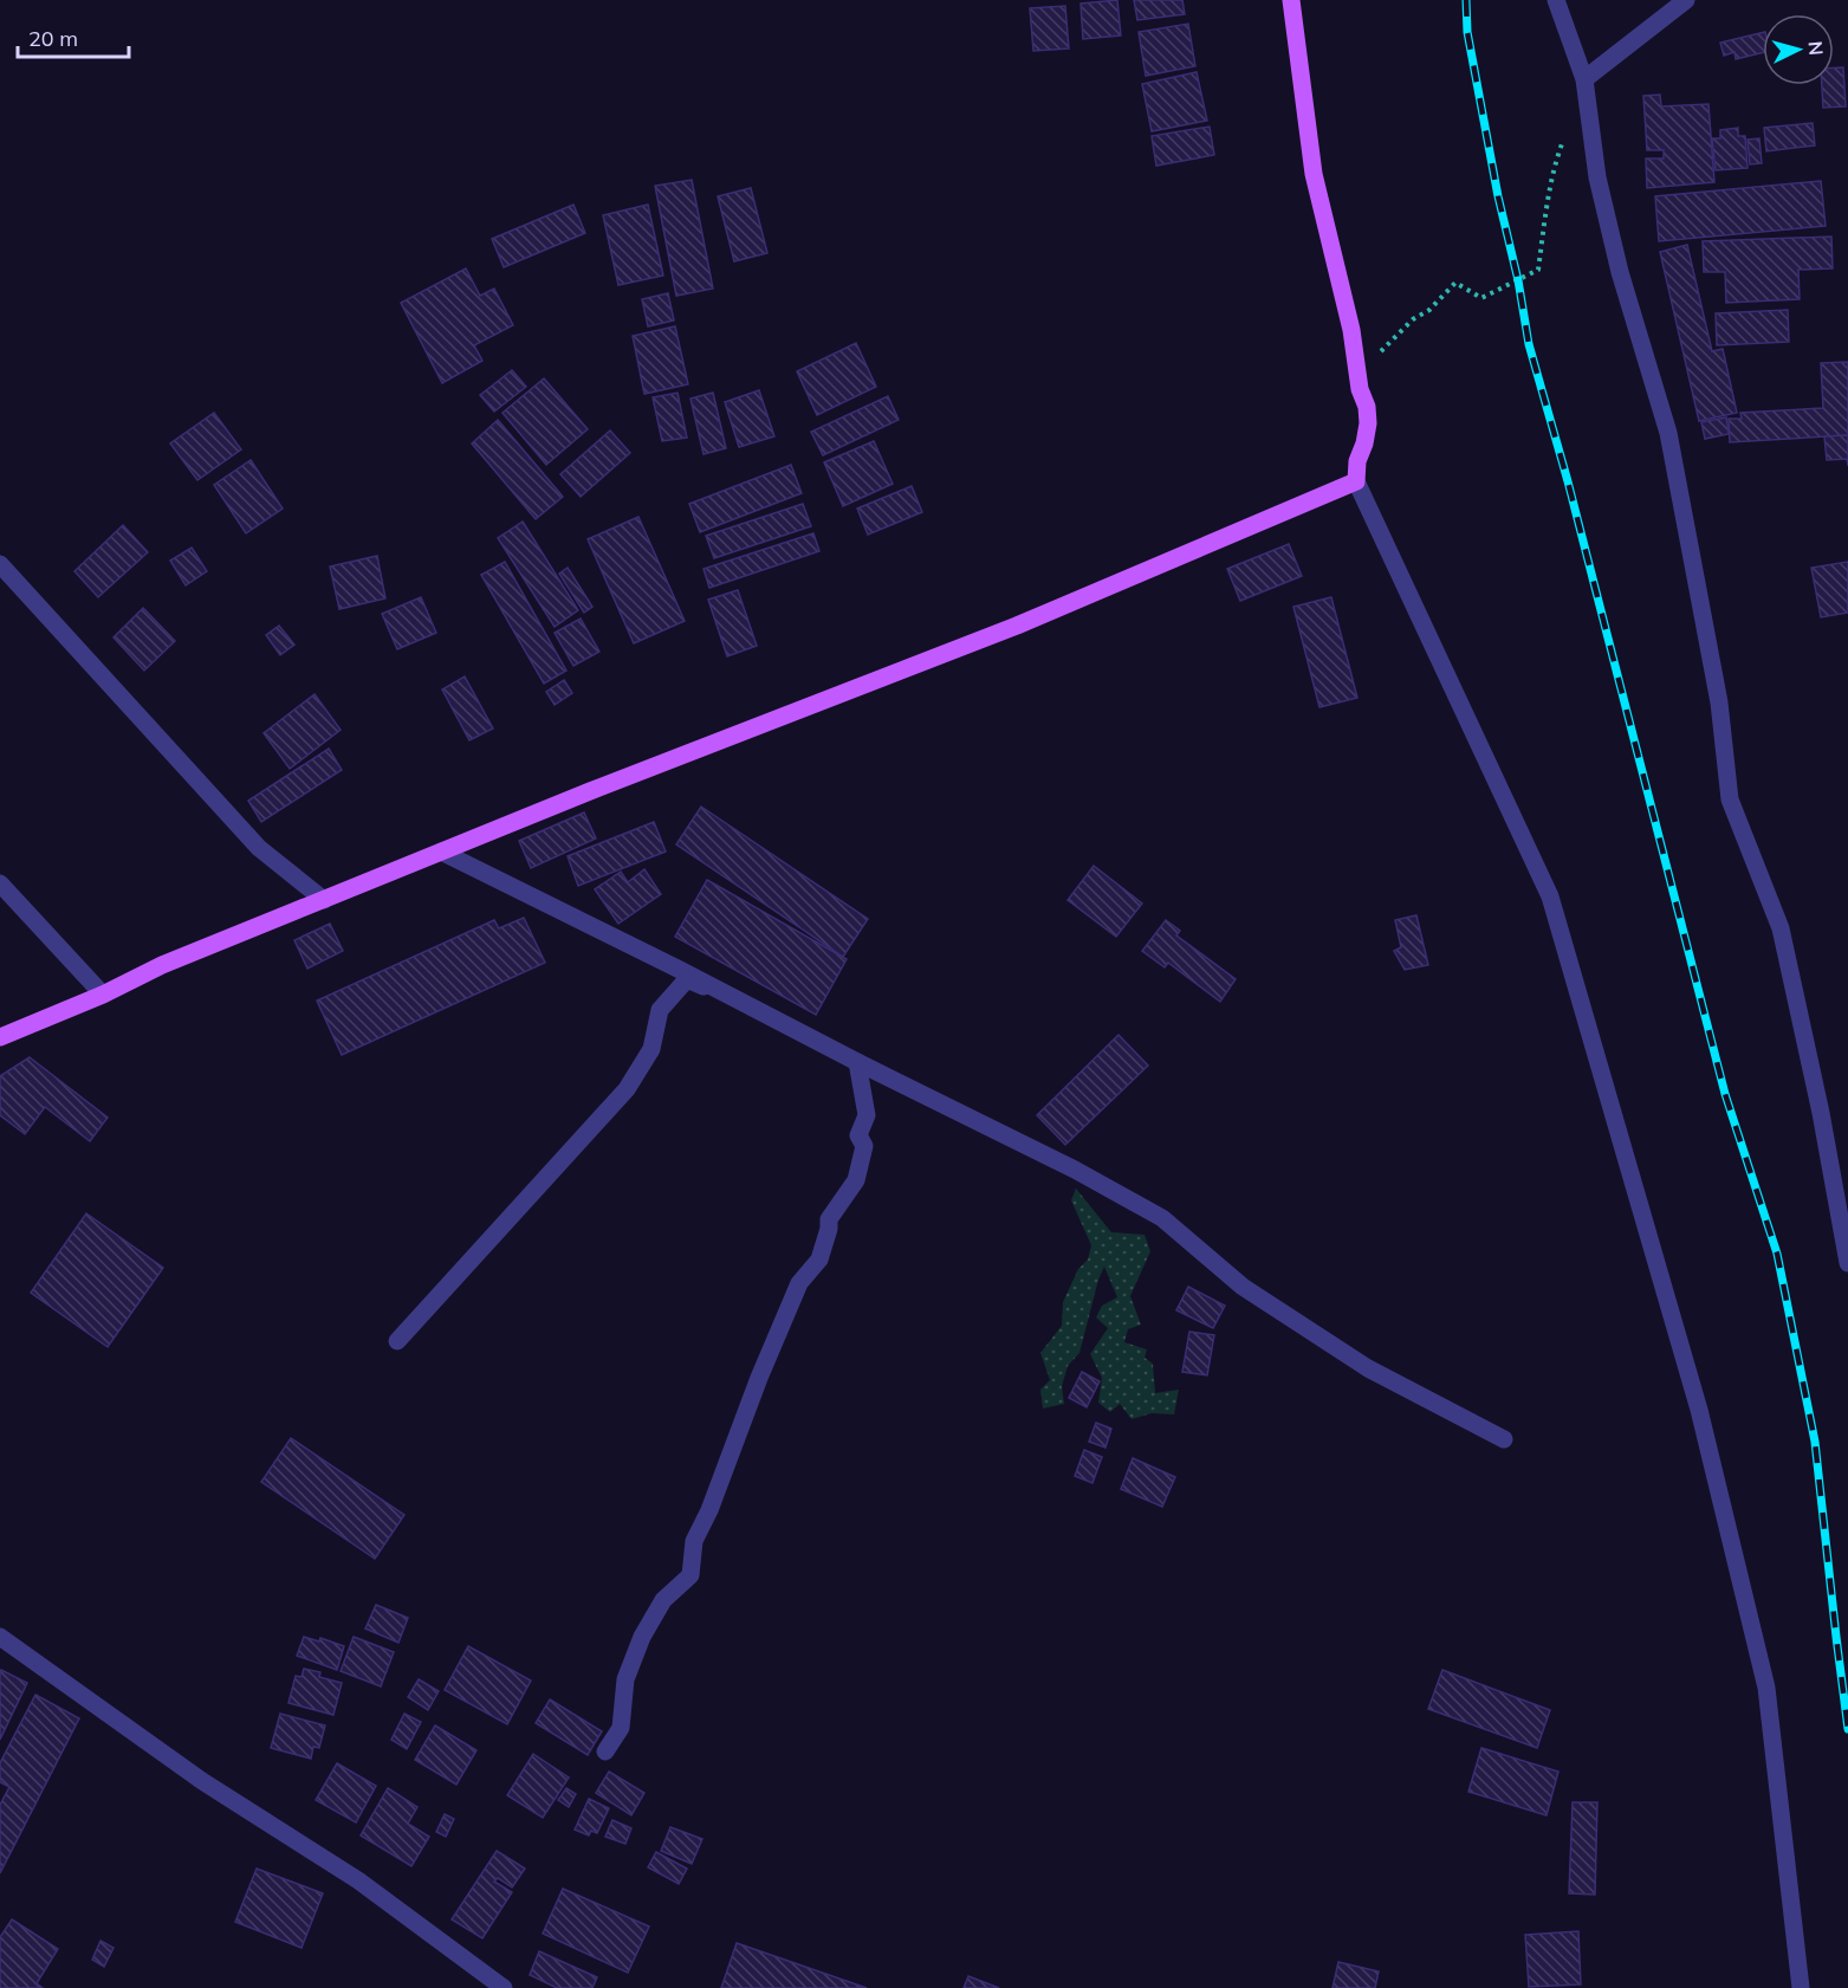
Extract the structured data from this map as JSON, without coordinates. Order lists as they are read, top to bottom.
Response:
{
  "scale_bar": "20 m",
  "north": "right"
}
